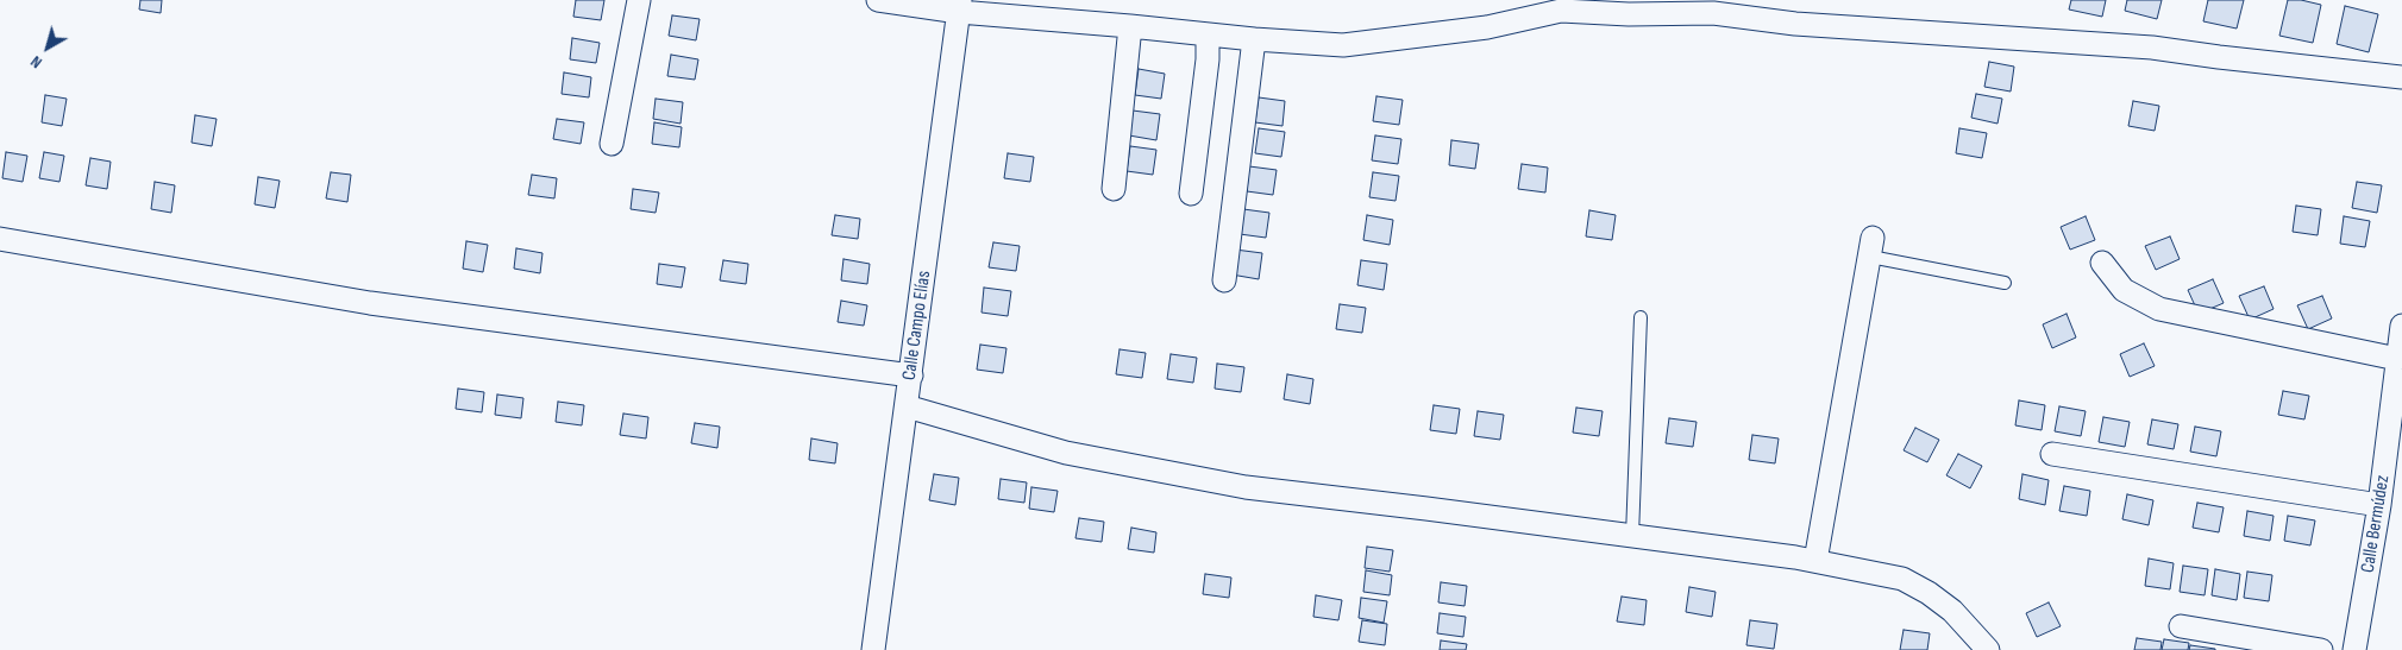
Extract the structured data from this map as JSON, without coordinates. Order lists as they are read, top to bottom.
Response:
{
  "streets": {
    "street": ["Calle Campo Elías", "Calle Bermúdez"]
  },
  "north": "bottom left"
}
